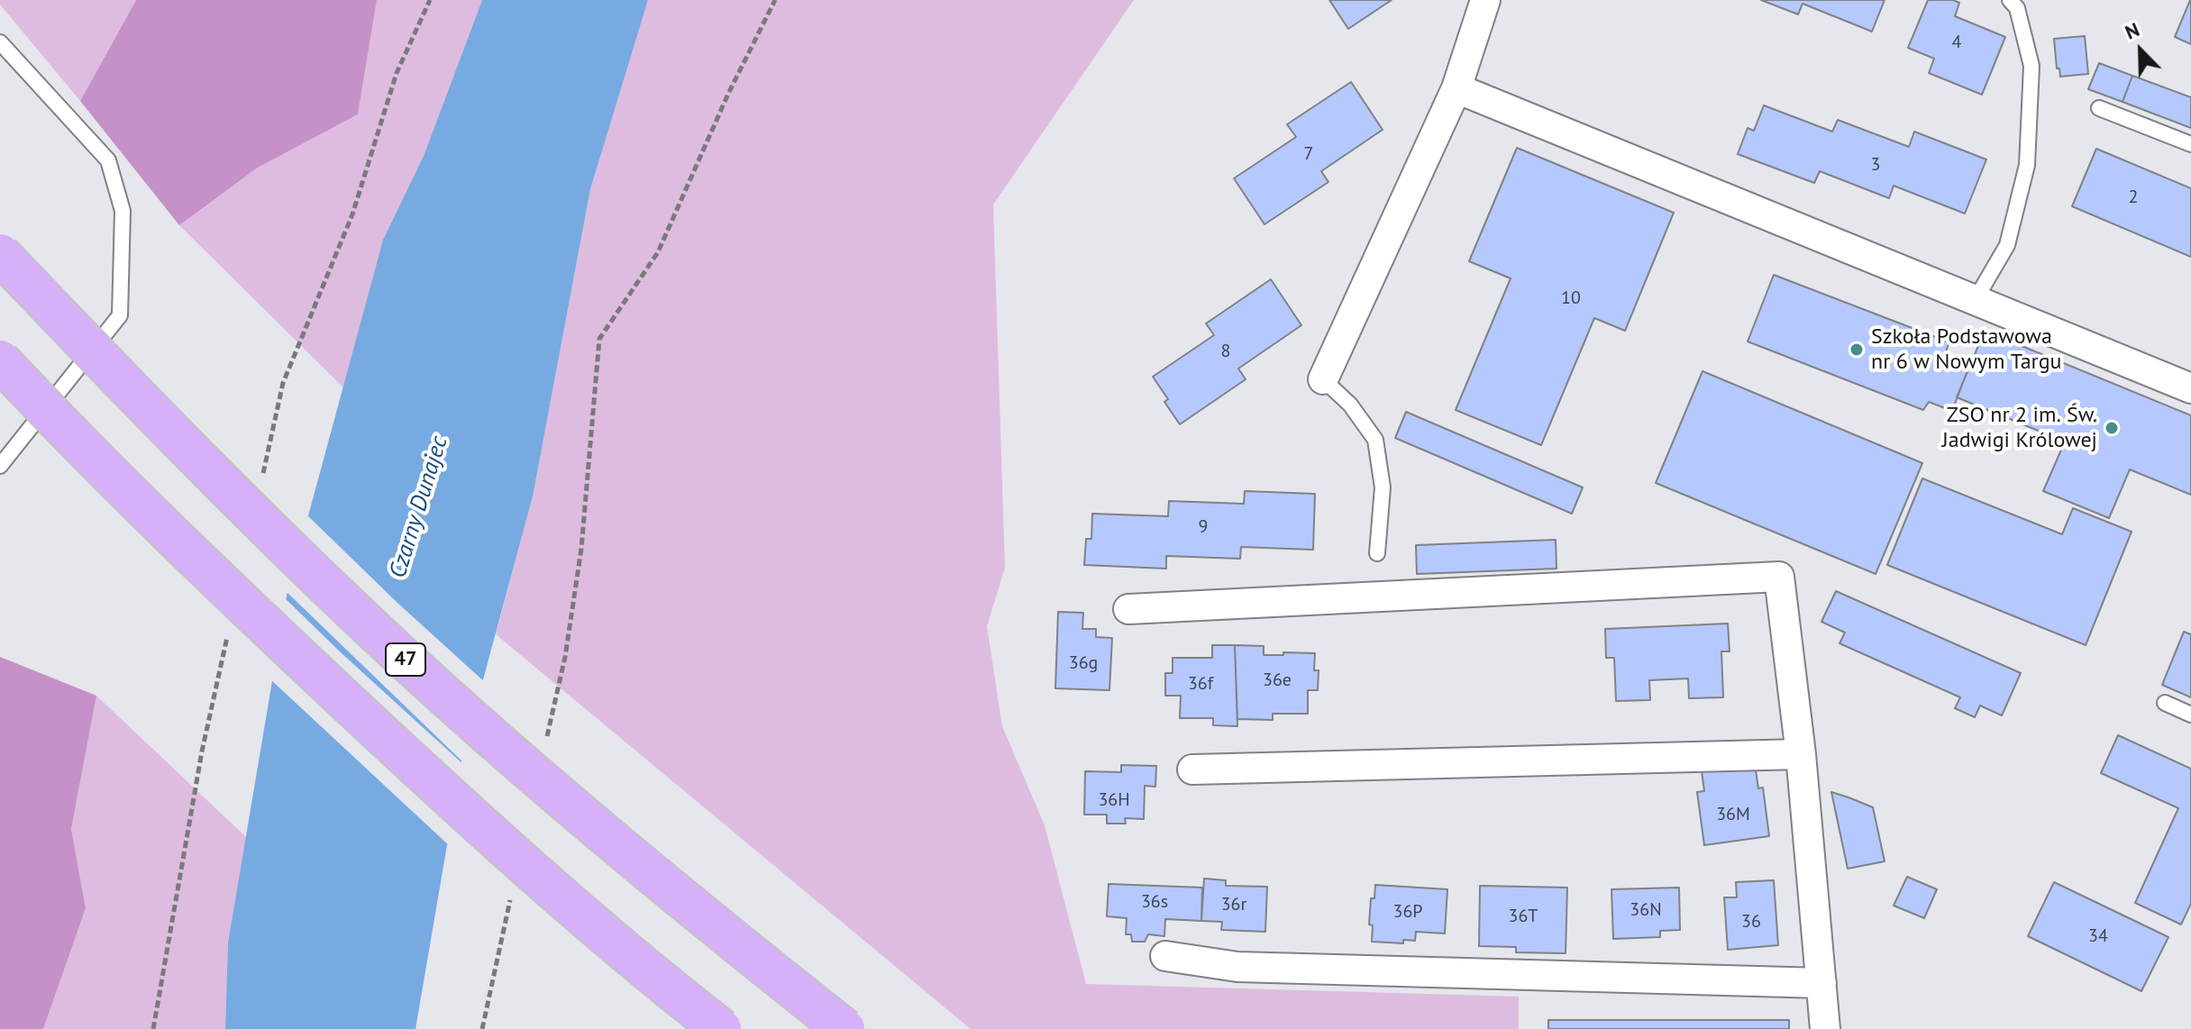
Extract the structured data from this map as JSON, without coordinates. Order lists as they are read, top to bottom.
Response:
{
  "streets": {
    "main road": ["47"]
  },
  "water": ["Czarny Dunajec"],
  "places": ["Szkoła Podstawowa nr 6 w Nowym Targu", "ZSO nr 2 im. Św. Jadwigi Królowej"],
  "house_numbers": [
    "4",
    "7",
    "3",
    "2",
    "10",
    "8",
    "9",
    "36g",
    "36e",
    "36f",
    "36H",
    "36M",
    "36s",
    "36r",
    "36N",
    "36P",
    "36T",
    "36",
    "34"
  ],
  "north": "top left"
}
